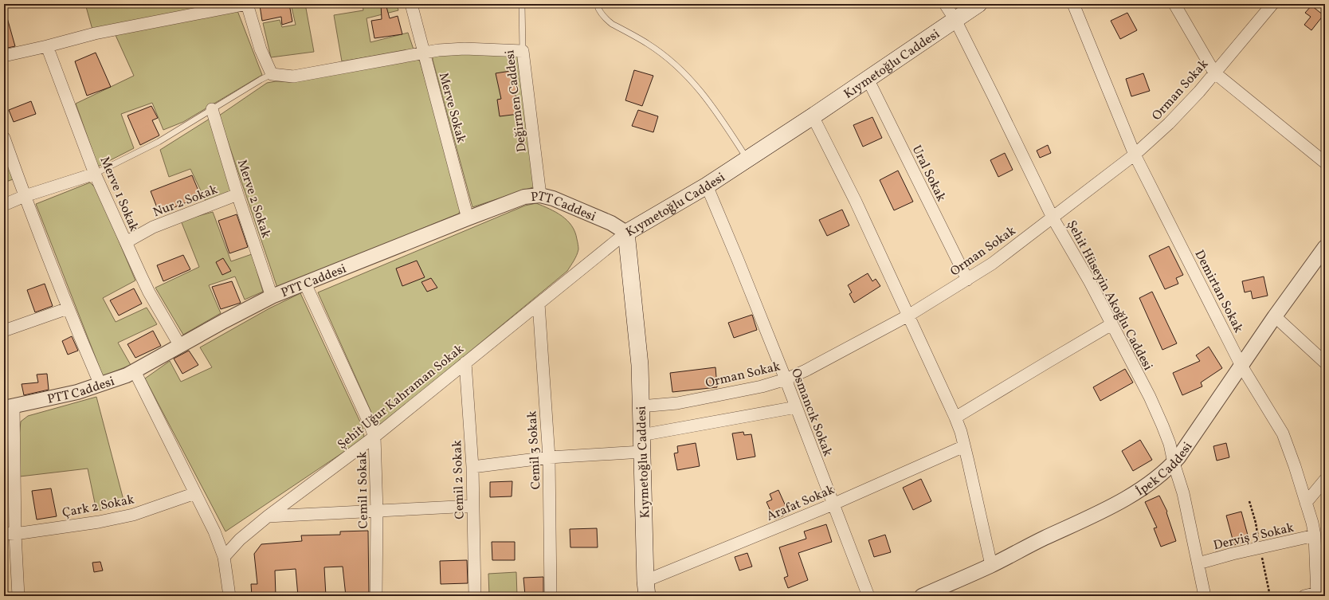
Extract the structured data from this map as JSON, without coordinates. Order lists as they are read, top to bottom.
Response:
{
  "streets": {
    "main road": ["Kıymetoğlu Caddesi"],
    "street": [
      "Orman Sokak",
      "Değirmen Caddesi",
      "Merve Sokak",
      "Ural Sokak",
      "Merve 1 Sokak",
      "Merve 2 Sokak",
      "Nur 2 Sokak",
      "PTT Caddesi",
      "Demirtan Sokak",
      "Şehit Hüseyin Akoğlu Caddesi",
      "Şehit Uğur Kahraman Sokak",
      "Osmancık Sokak",
      "Cemil 3 Sokak",
      "İpek Caddesi",
      "Cemil 2 Sokak",
      "Cemil 1 Sokak",
      "Arafat Sokak",
      "Çark 2 Sokak",
      "Derviş 5 Sokak"
    ]
  },
  "crossings": [
    ["Kıymetoğlu Caddesi", "Orman Sokak"],
    ["Kıymetoğlu Caddesi", "Ural Sokak"],
    ["Kıymetoğlu Caddesi", "PTT Caddesi"],
    ["Kıymetoğlu Caddesi", "Şehit Hüseyin Akoğlu Caddesi"],
    ["Kıymetoğlu Caddesi", "Şehit Uğur Kahraman Sokak"],
    ["Kıymetoğlu Caddesi", "Osmancık Sokak"],
    ["Kıymetoğlu Caddesi", "Arafat Sokak"],
    ["Orman Sokak", "Ural Sokak"],
    ["Orman Sokak", "Demirtan Sokak"],
    ["Orman Sokak", "Şehit Hüseyin Akoğlu Caddesi"],
    ["Orman Sokak", "Osmancık Sokak"],
    ["Değirmen Caddesi", "PTT Caddesi"],
    ["Merve Sokak", "PTT Caddesi"],
    ["Merve 1 Sokak", "Nur 2 Sokak"],
    ["Merve 1 Sokak", "PTT Caddesi"],
    ["Merve 2 Sokak", "Nur 2 Sokak"],
    ["Merve 2 Sokak", "PTT Caddesi"],
    ["PTT Caddesi", "Şehit Uğur Kahraman Sokak"],
    ["PTT Caddesi", "Cemil 1 Sokak"],
    ["Demirtan Sokak", "İpek Caddesi"],
    ["Demirtan Sokak", "Derviş 5 Sokak"],
    ["Şehit Hüseyin Akoğlu Caddesi", "İpek Caddesi"],
    ["Şehit Hüseyin Akoğlu Caddesi", "Derviş 5 Sokak"],
    ["Şehit Uğur Kahraman Sokak", "Cemil 3 Sokak"],
    ["Şehit Uğur Kahraman Sokak", "Cemil 2 Sokak"],
    ["Şehit Uğur Kahraman Sokak", "Cemil 1 Sokak"],
    ["Osmancık Sokak", "Arafat Sokak"]
  ]
}
